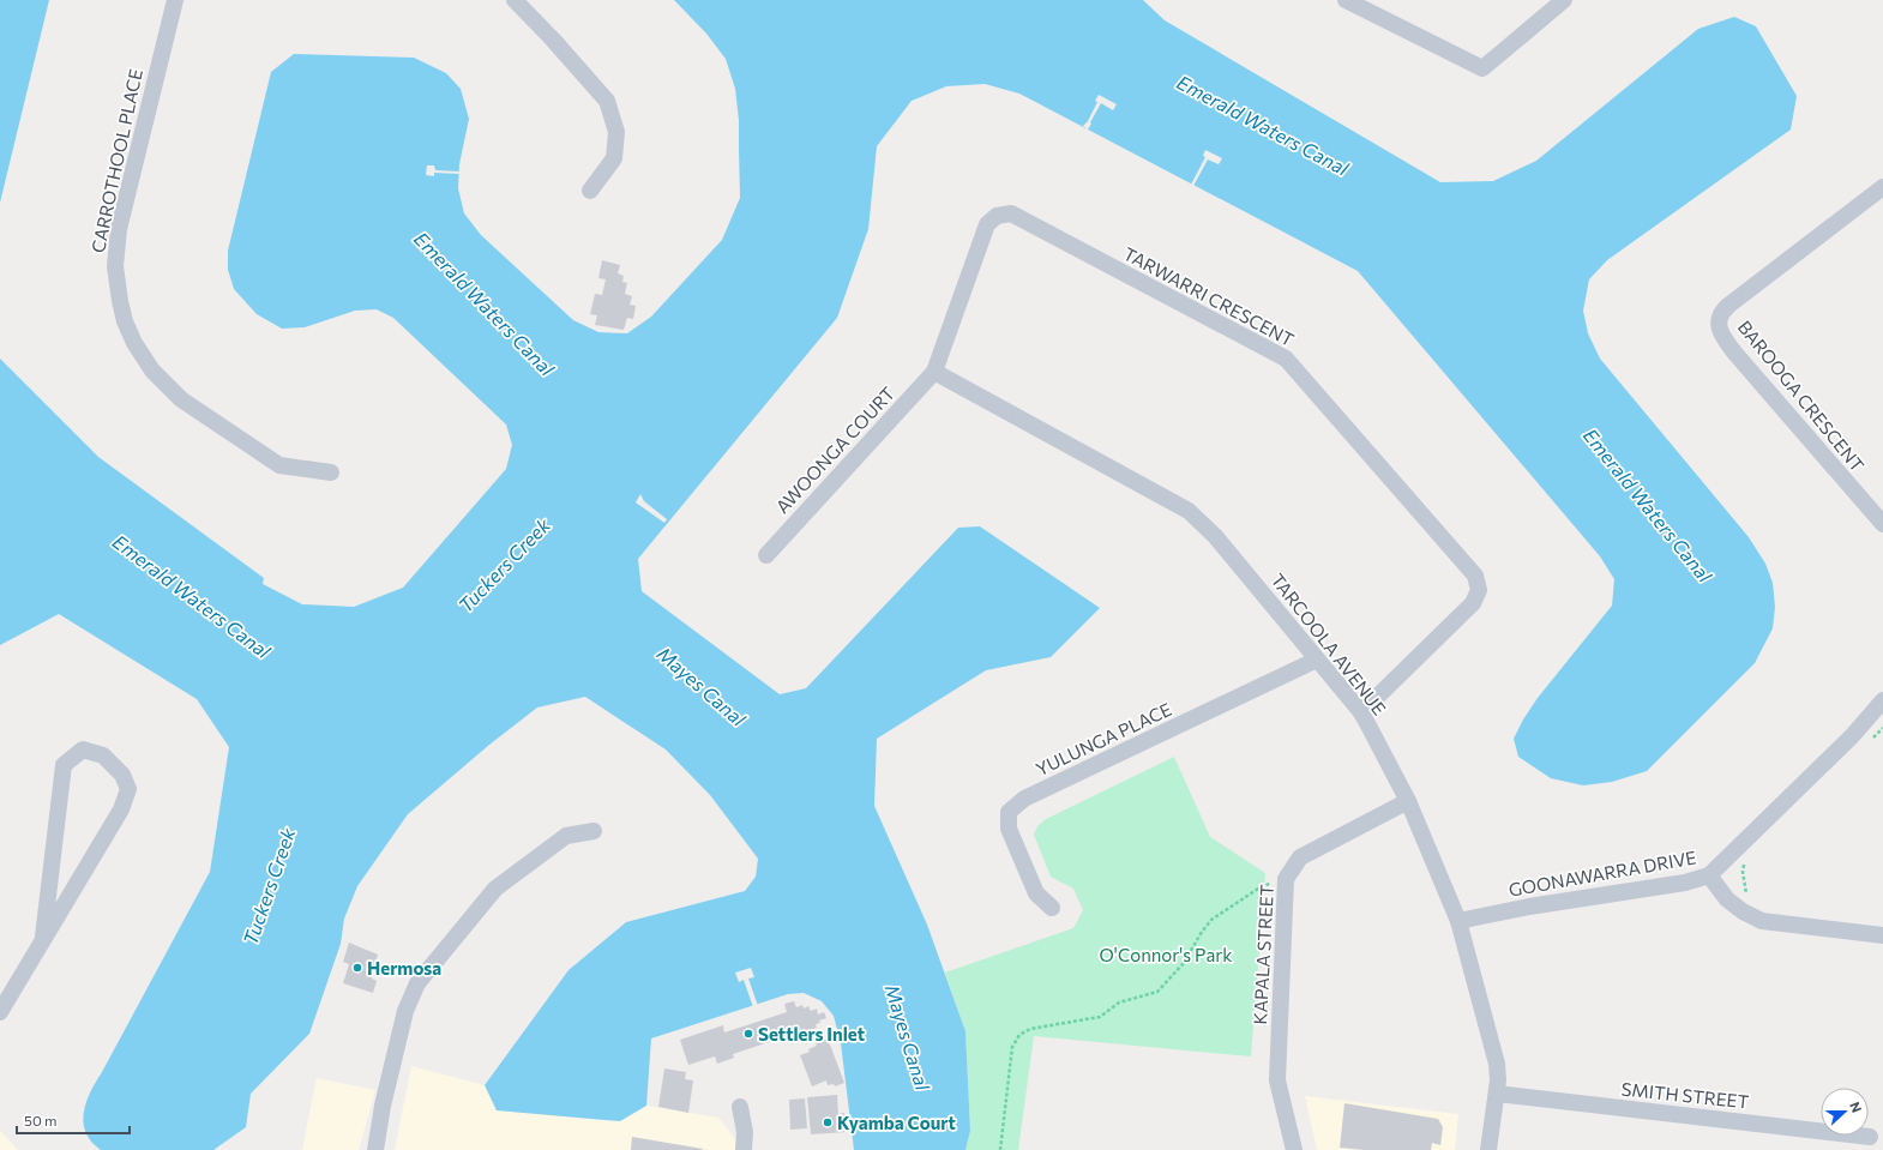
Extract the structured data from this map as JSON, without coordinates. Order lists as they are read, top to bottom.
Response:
{
  "streets": {
    "street": [
      "CARROTHOOL PLACE",
      "TARWARRI CRESCENT",
      "BAROOGA CRESCENT",
      "AWOONGA COURT",
      "TARCOOLA AVENUE",
      "YULUNGA PLACE",
      "GOONAWARRA DRIVE",
      "KAPALA STREET",
      "SMITH STREET"
    ]
  },
  "crossings": [
    ["TARWARRI CRESCENT", "AWOONGA COURT"],
    ["TARWARRI CRESCENT", "TARCOOLA AVENUE"],
    ["AWOONGA COURT", "TARCOOLA AVENUE"],
    ["TARCOOLA AVENUE", "YULUNGA PLACE"],
    ["TARCOOLA AVENUE", "GOONAWARRA DRIVE"],
    ["TARCOOLA AVENUE", "KAPALA STREET"],
    ["TARCOOLA AVENUE", "SMITH STREET"]
  ],
  "water": ["Emerald Waters Canal", "Tuckers Creek", "Mayes Canal"],
  "parks": ["O'Connor's Park"],
  "places": ["Hermosa", "Settlers Inlet", "Kyamba Court"],
  "scale_bar": "50 m",
  "north": "right"
}
